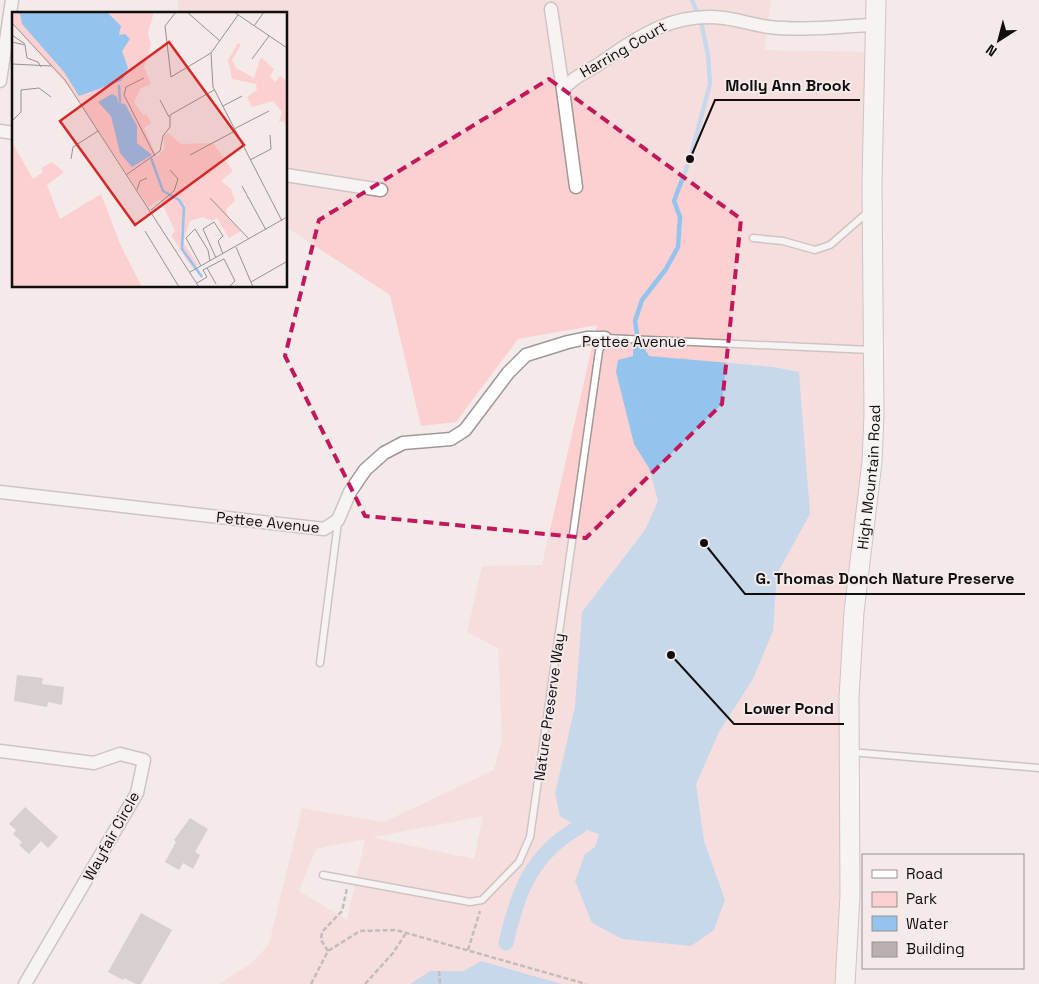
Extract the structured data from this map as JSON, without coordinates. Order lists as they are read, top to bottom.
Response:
{
  "streets": {
    "main road": ["High Mountain Road"],
    "street": ["Harring Court", "Pettee Avenue", "Wayfair Circle"],
    "lane": ["Nature Preserve Way"]
  },
  "crossings": [
    ["Harring Court", "High Mountain Road"],
    ["Pettee Avenue", "High Mountain Road"],
    ["Pettee Avenue", "Nature Preserve Way"]
  ],
  "places": ["Molly Ann Brook", "G. Thomas Donch Nature Preserve", "Lower Pond"],
  "legend": [
    "Road",
    "Park",
    "Water",
    "Building"
  ],
  "north": "bottom left"
}
